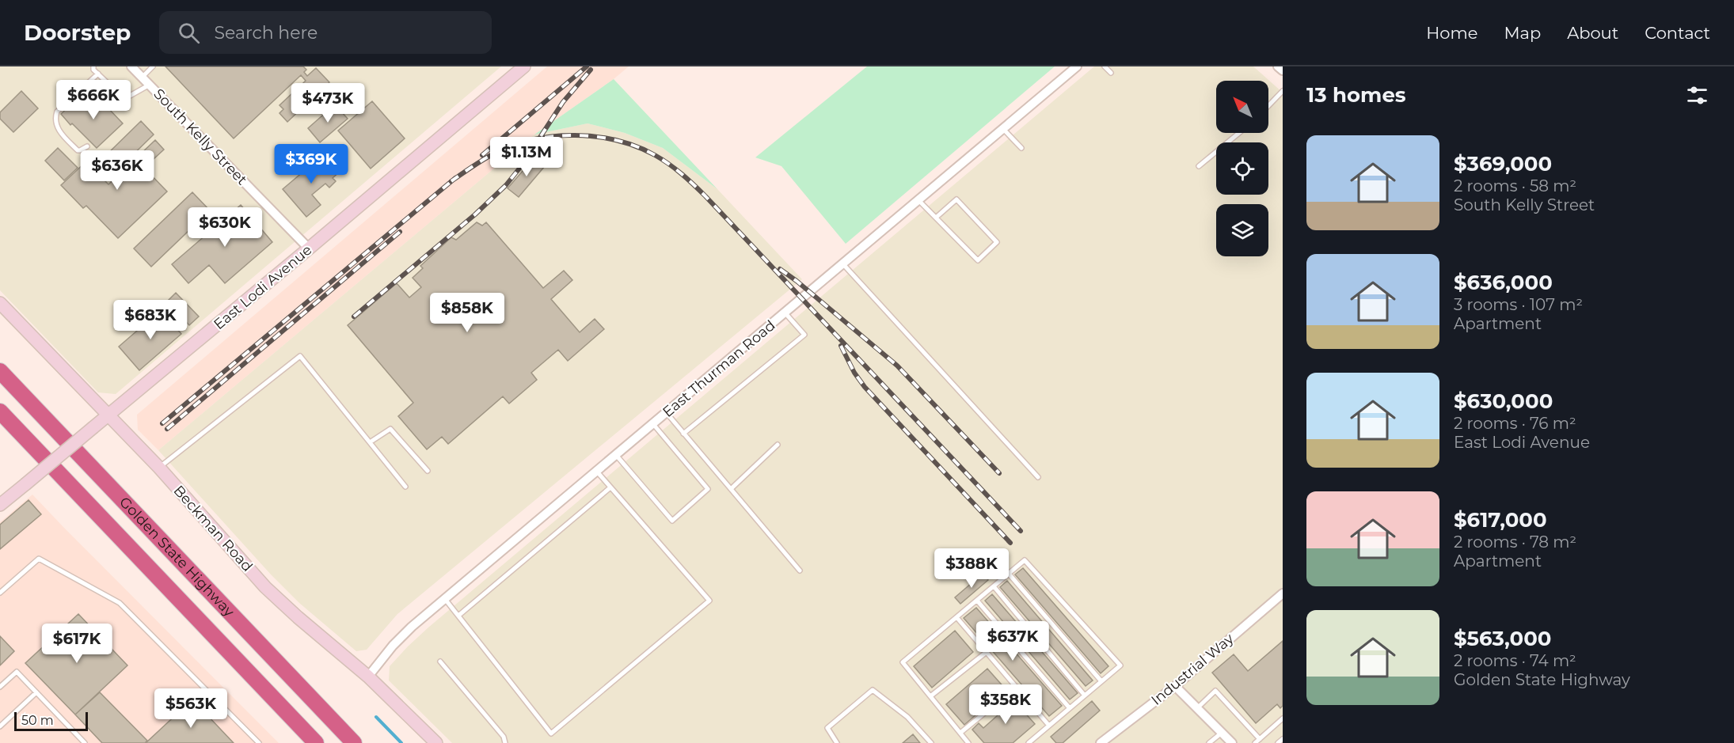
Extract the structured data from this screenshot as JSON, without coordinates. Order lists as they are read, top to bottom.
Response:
{
  "streets": {
    "highway": ["Golden State Highway"],
    "street": [
      "South Kelly Street",
      "East Lodi Avenue",
      "East Thurman Road",
      "Beckman Road",
      "Industrial Way"
    ]
  },
  "crossings": [
    ["South Kelly Street", "East Lodi Avenue"],
    ["East Lodi Avenue", "Beckman Road"],
    ["East Thurman Road", "Beckman Road"]
  ],
  "scale_bar": "50 m",
  "north": "top left",
  "page": {
    "header": "Doorstep",
    "search": "Search here",
    "nav": [
      "Home",
      "Map",
      "About",
      "Contact"
    ],
    "heading": "13 homes",
    "price": [
      "$666K",
      "$473K",
      "$1.13M",
      "$369K",
      "$636K",
      "$630K",
      "$858K",
      "$683K",
      "$388K",
      "$637K",
      "$617K",
      "$358K",
      "$563K"
    ],
    "list": [
      {
        "name": "$369,000",
        "note": "2 rooms · 58 m² · South Kelly Street"
      },
      {
        "name": "$636,000",
        "note": "3 rooms · 107 m² · Apartment"
      },
      {
        "name": "$630,000",
        "note": "2 rooms · 76 m² · East Lodi Avenue"
      },
      {
        "name": "$617,000",
        "note": "2 rooms · 78 m² · Apartment"
      },
      {
        "name": "$563,000",
        "note": "2 rooms · 74 m² · Golden State Highway"
      }
    ],
    "scale": "50 m"
  }
}
